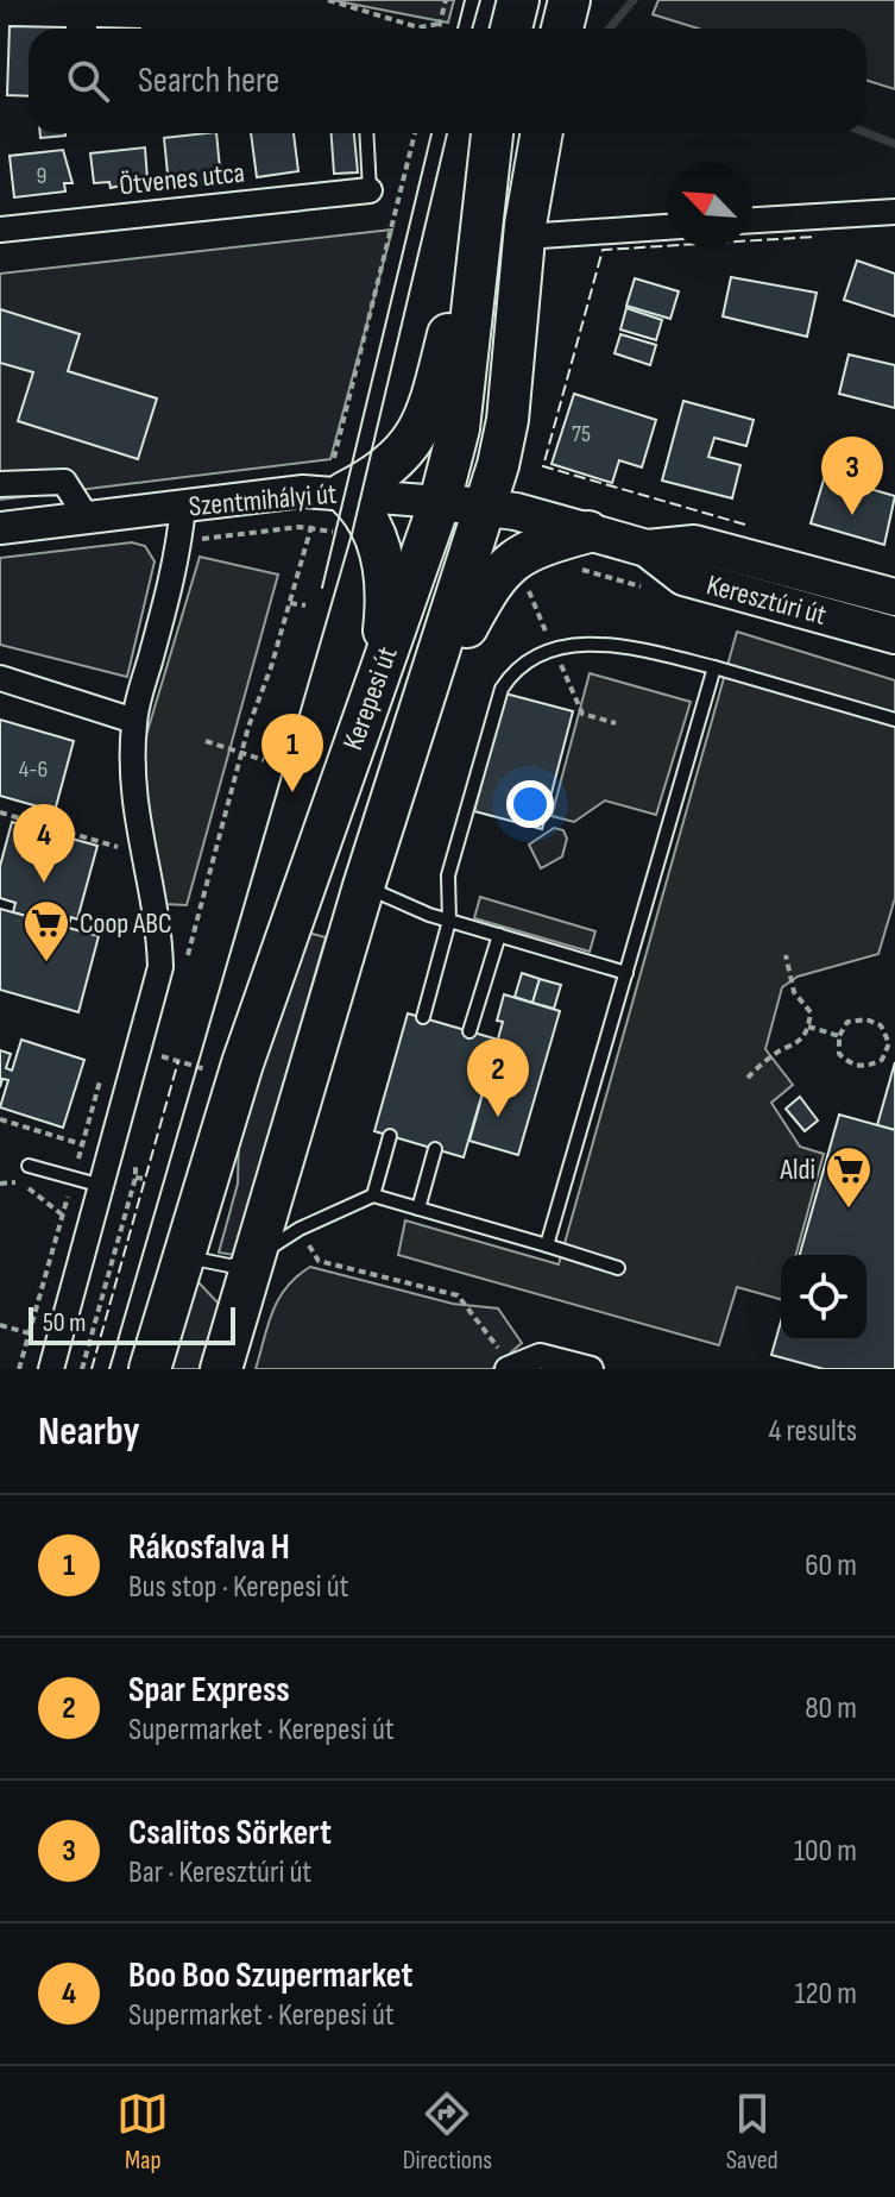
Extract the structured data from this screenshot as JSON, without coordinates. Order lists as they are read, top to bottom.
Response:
{
  "streets": {
    "main road": ["Keresztúri út", "Kerepesi út"],
    "street": ["Ötvenes utca", "Szentmihályi út"]
  },
  "crossings": [
    ["Szentmihályi út", "Keresztúri út"],
    ["Szentmihályi út", "Kerepesi út"],
    ["Keresztúri út", "Kerepesi út"]
  ],
  "places": {
    "supermarket": ["Coop ABC", "Aldi"]
  },
  "house_numbers": ["9", "75", "4-6"],
  "scale_bar": "50 m",
  "north": "top left",
  "page": {
    "search": "Search here",
    "pins": [
      "3",
      "1",
      "4",
      "2"
    ],
    "scale": "50 m",
    "heading": ["Nearby", "4 results"],
    "list": [
      {
        "mark": "1",
        "name": "Rákosfalva H",
        "note": "Bus stop · Kerepesi út",
        "value": "60 m"
      },
      {
        "mark": "2",
        "name": "Spar Express",
        "note": "Supermarket · Kerepesi út",
        "value": "80 m"
      },
      {
        "mark": "3",
        "name": "Csalitos Sörkert",
        "note": "Bar · Keresztúri út",
        "value": "100 m"
      },
      {
        "mark": "4",
        "name": "Boo Boo Szupermarket",
        "note": "Supermarket · Kerepesi út",
        "value": "120 m"
      }
    ],
    "nav": ["Map", "Directions", "Saved"]
  }
}
